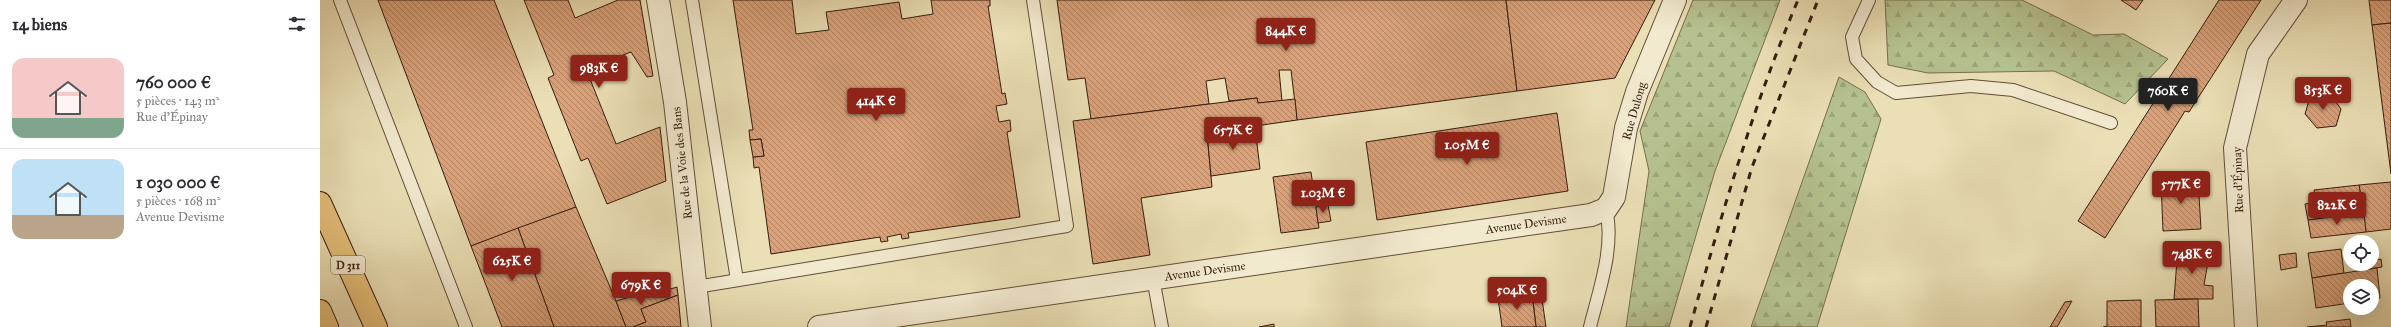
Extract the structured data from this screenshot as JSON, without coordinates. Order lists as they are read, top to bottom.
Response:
{
  "streets": {
    "main road": ["D 311"],
    "street": [
      "Rue Dulong",
      "Rue de la Voie des Bans",
      "Rue d'Épinay",
      "Avenue Devisme"
    ]
  },
  "crossings": [
    ["Rue Dulong", "Avenue Devisme"]
  ],
  "page": {
    "heading": "14 biens",
    "price": [
      "844K €",
      "983K €",
      "853K €",
      "760K €",
      "414K €",
      "657K €",
      "1.05M €",
      "577K €",
      "1.03M €",
      "822K €",
      "748K €",
      "625K €",
      "679K €",
      "504K €"
    ],
    "list": [
      {
        "name": "760 000 €",
        "note": "5 pièces · 143 m² · Rue d'Épinay"
      },
      {
        "name": "1 030 000 €",
        "note": "5 pièces · 168 m² · Avenue Devisme"
      }
    ]
  }
}
